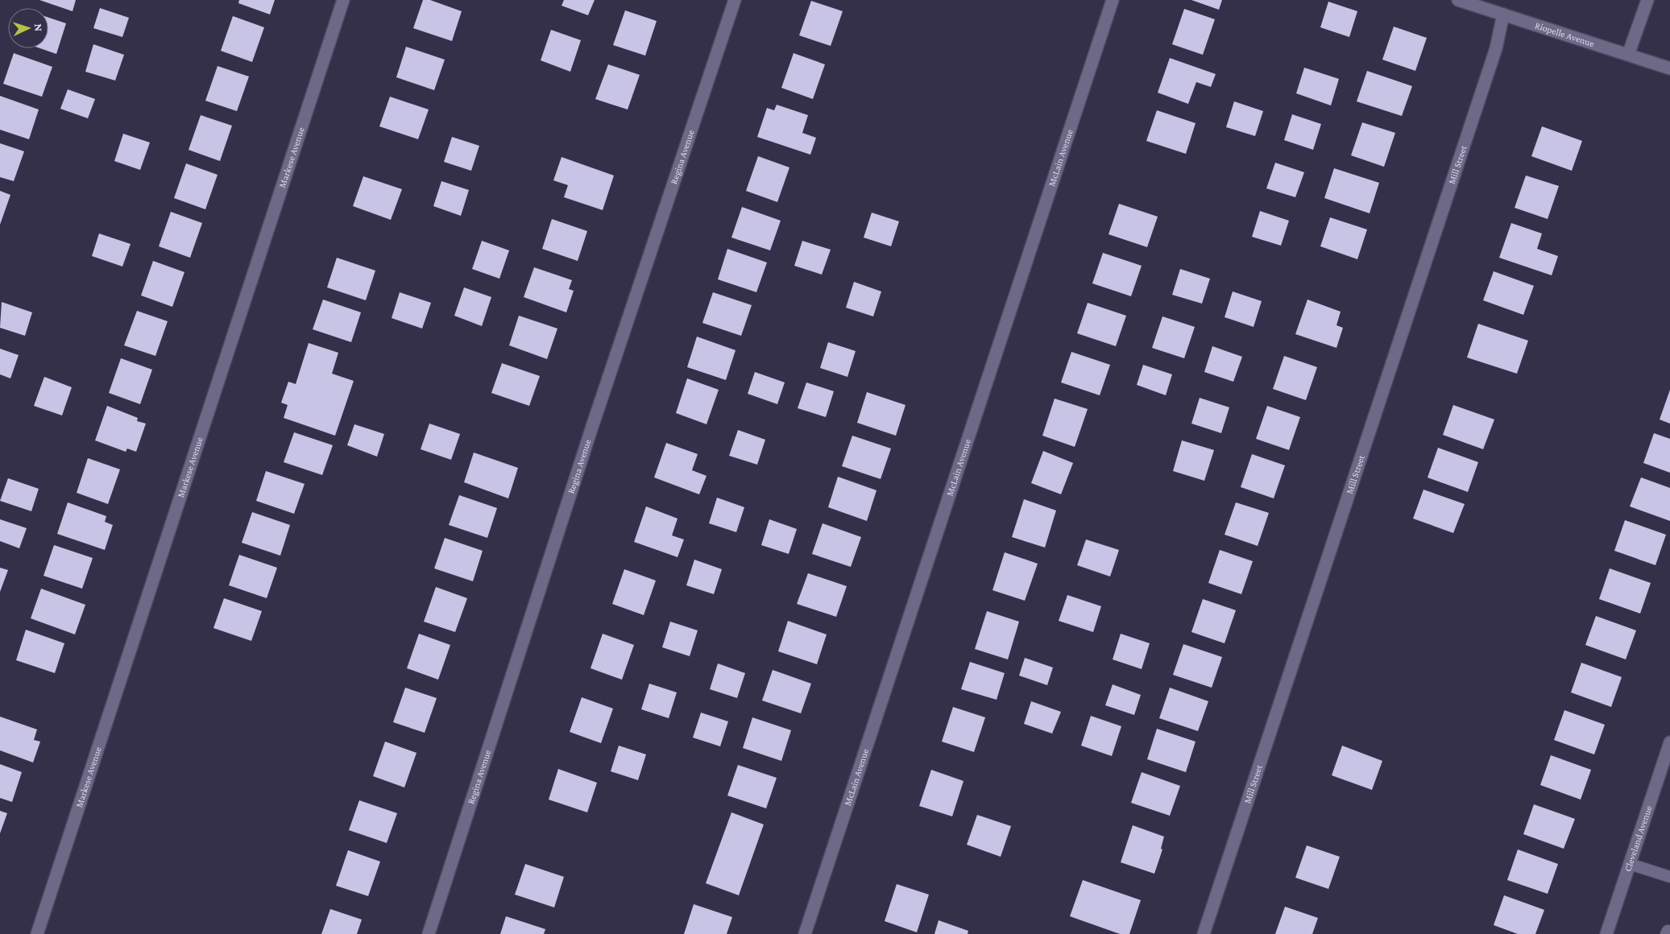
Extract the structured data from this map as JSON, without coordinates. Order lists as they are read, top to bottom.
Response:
{
  "streets": {
    "street": [
      "Riopelle Avenue",
      "Markese Avenue",
      "Regina Avenue",
      "McLain Avenue",
      "Mill Street",
      "Cleveland Avenue"
    ]
  },
  "crossings": [
    ["Riopelle Avenue", "Mill Street"]
  ],
  "north": "right"
}
